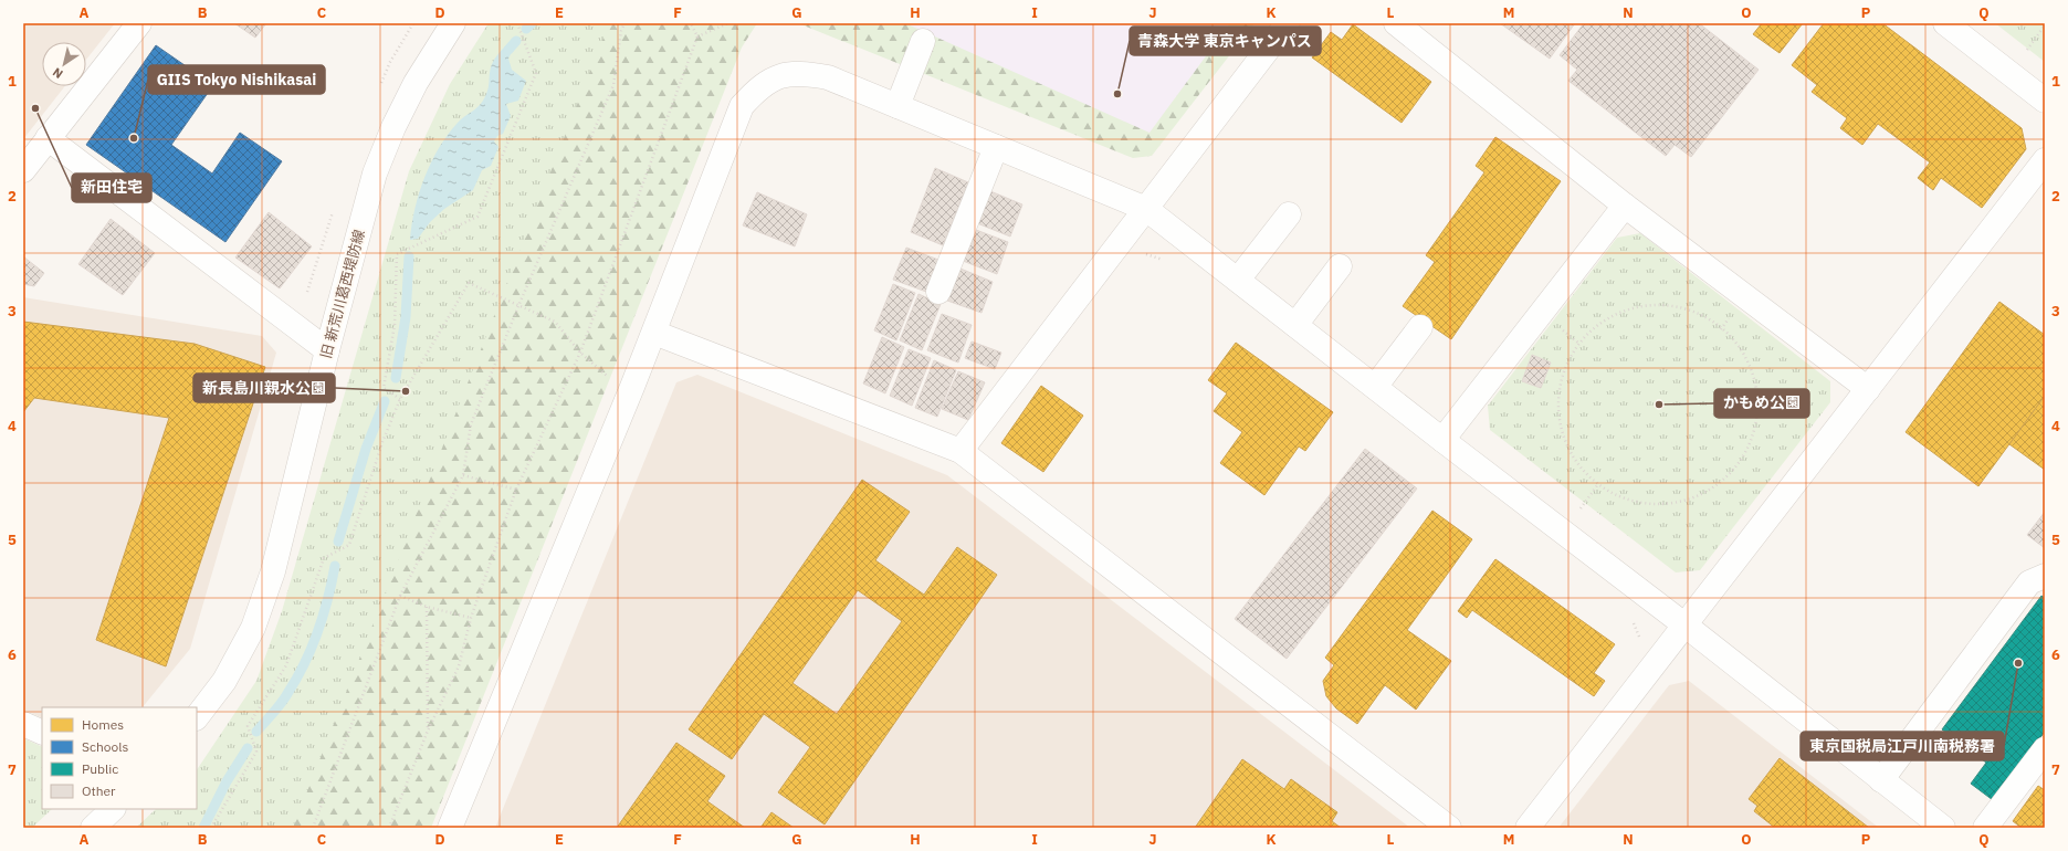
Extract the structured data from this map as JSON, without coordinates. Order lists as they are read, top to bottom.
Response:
{
  "streets": {
    "street": ["旧 新荒川葛西堤防線"]
  },
  "places": [
    "青森大学 東京キャンパス",
    "新田住宅",
    "GIIS Tokyo Nishikasai",
    "新長島川親水公園",
    "かもめ公園",
    "東京国税局江戸川南税務署"
  ],
  "legend": [
    "Homes",
    "Schools",
    "Public",
    "Other"
  ],
  "north": "bottom left",
  "grid": {
    "columns": [
      "A",
      "B",
      "C",
      "D",
      "E",
      "F",
      "G",
      "H",
      "I",
      "J",
      "K",
      "L",
      "M",
      "N",
      "O",
      "P",
      "Q"
    ],
    "rows": [
      "1",
      "2",
      "3",
      "4",
      "5",
      "6",
      "7"
    ]
  }
}
